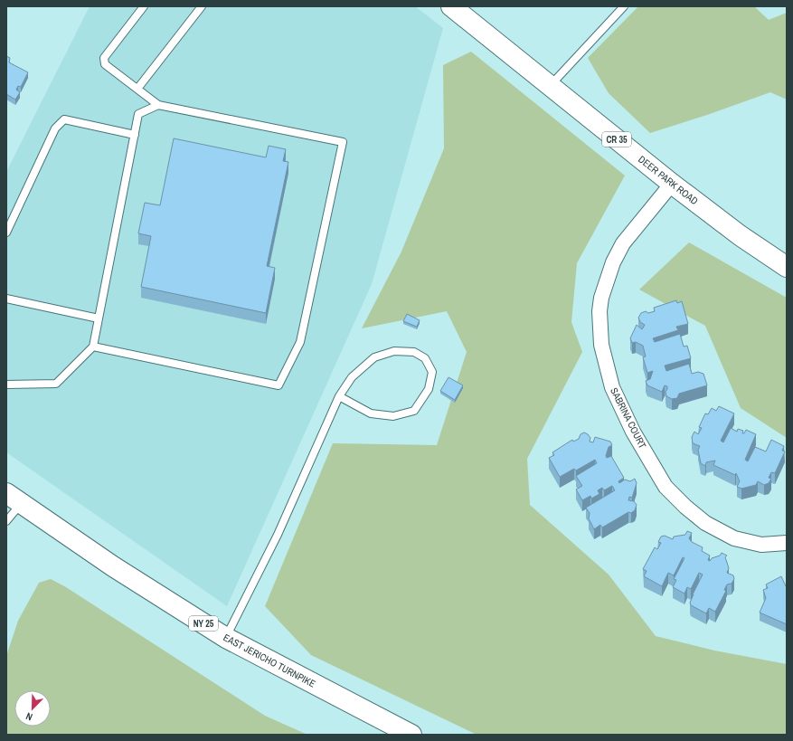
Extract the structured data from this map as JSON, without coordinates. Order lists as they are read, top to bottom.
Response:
{
  "streets": {
    "main road": [
      "CR 35",
      "DEER PARK ROAD",
      "NY 25",
      "EAST JERICHO TURNPIKE"
    ],
    "street": ["SABRINA COURT"]
  },
  "crossings": [
    ["DEER PARK ROAD", "SABRINA COURT"]
  ],
  "north": "bottom left"
}
